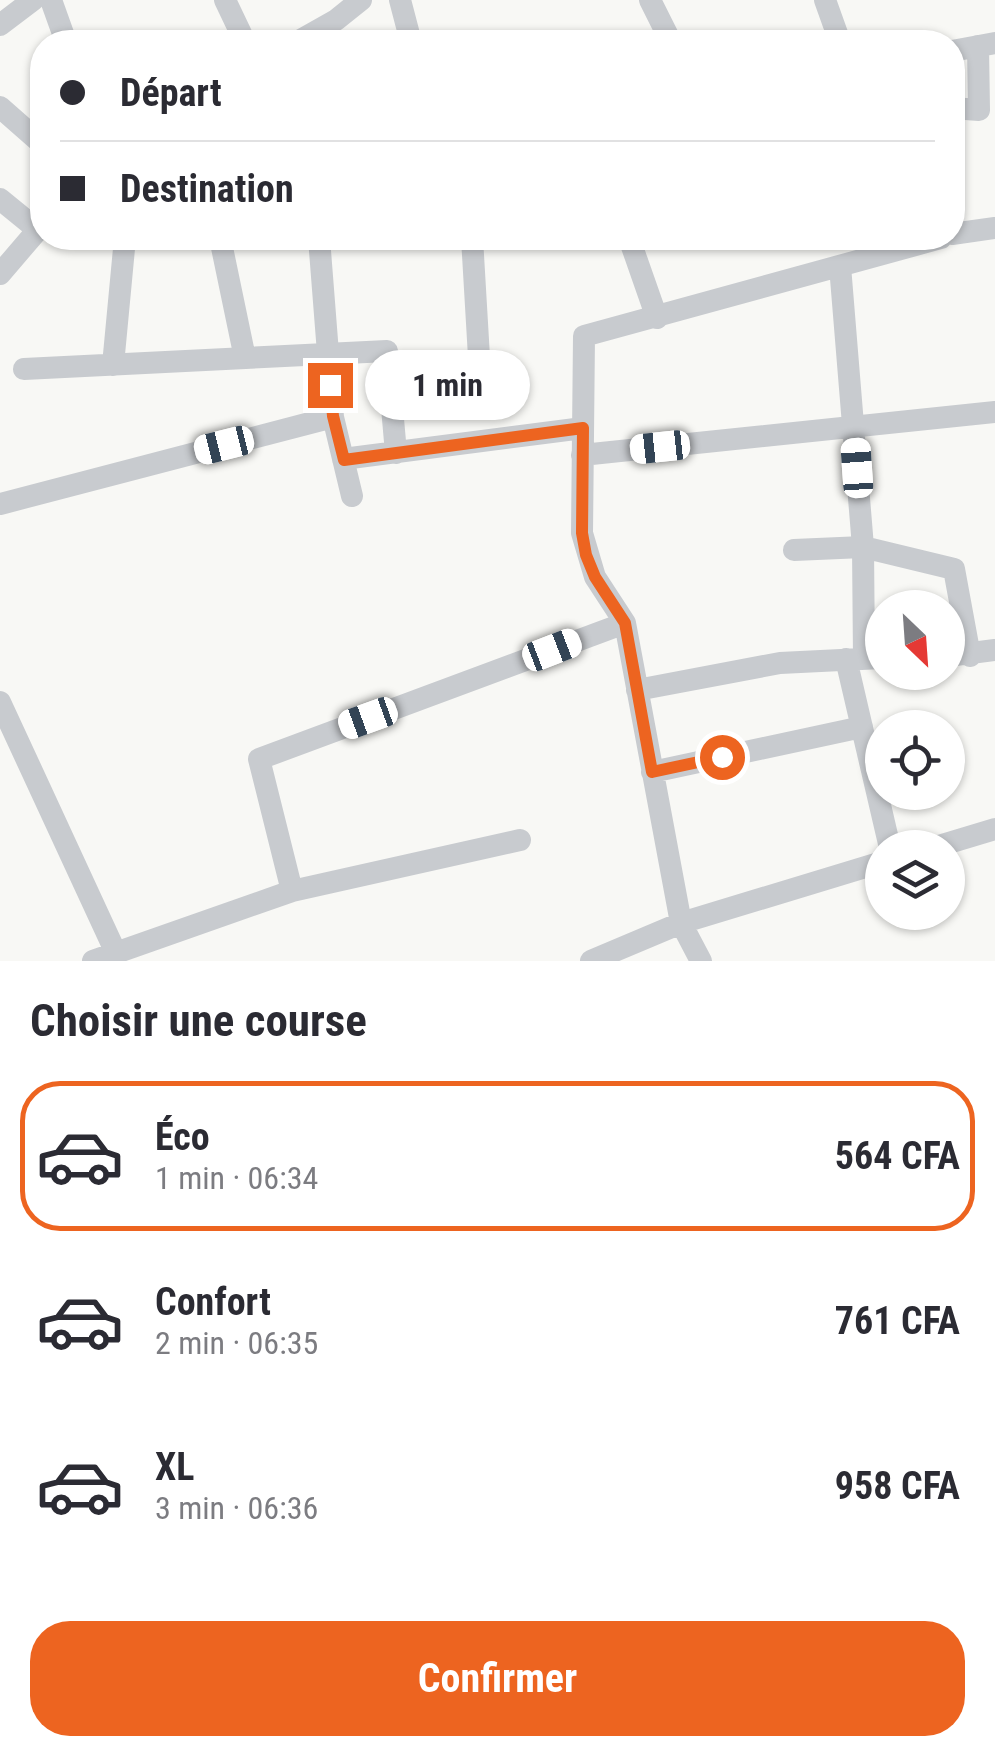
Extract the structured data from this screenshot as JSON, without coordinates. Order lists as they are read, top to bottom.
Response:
{
  "north": "bottom right",
  "page": {
    "banner": ["Départ", "Destination"],
    "bubble": "1 min",
    "heading": "Choisir une course",
    "list": [
      {
        "name": "Éco",
        "note": "1 min · 06:34",
        "value": "564 CFA"
      },
      {
        "name": "Confort",
        "note": "2 min · 06:35",
        "value": "761 CFA"
      },
      {
        "name": "XL",
        "note": "3 min · 06:36",
        "value": "958 CFA"
      }
    ],
    "buttons": "Confirmer"
  }
}
